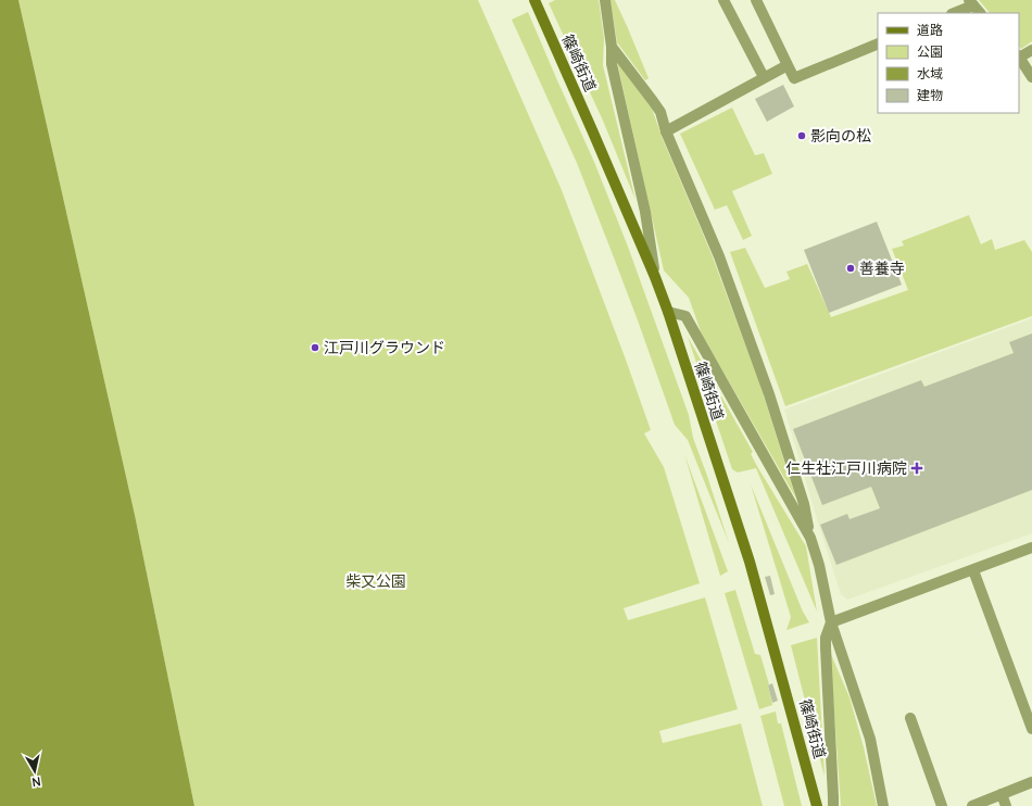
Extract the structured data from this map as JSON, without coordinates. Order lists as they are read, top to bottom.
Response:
{
  "streets": {
    "main road": ["篠崎街道"]
  },
  "parks": ["柴又公園"],
  "places": {
    "other": ["影向の松", "善養寺", "江戸川グラウンド"],
    "health": ["仁生社江戸川病院"]
  },
  "legend": [
    "道路",
    "公園",
    "水域",
    "建物"
  ],
  "north": "bottom"
}
